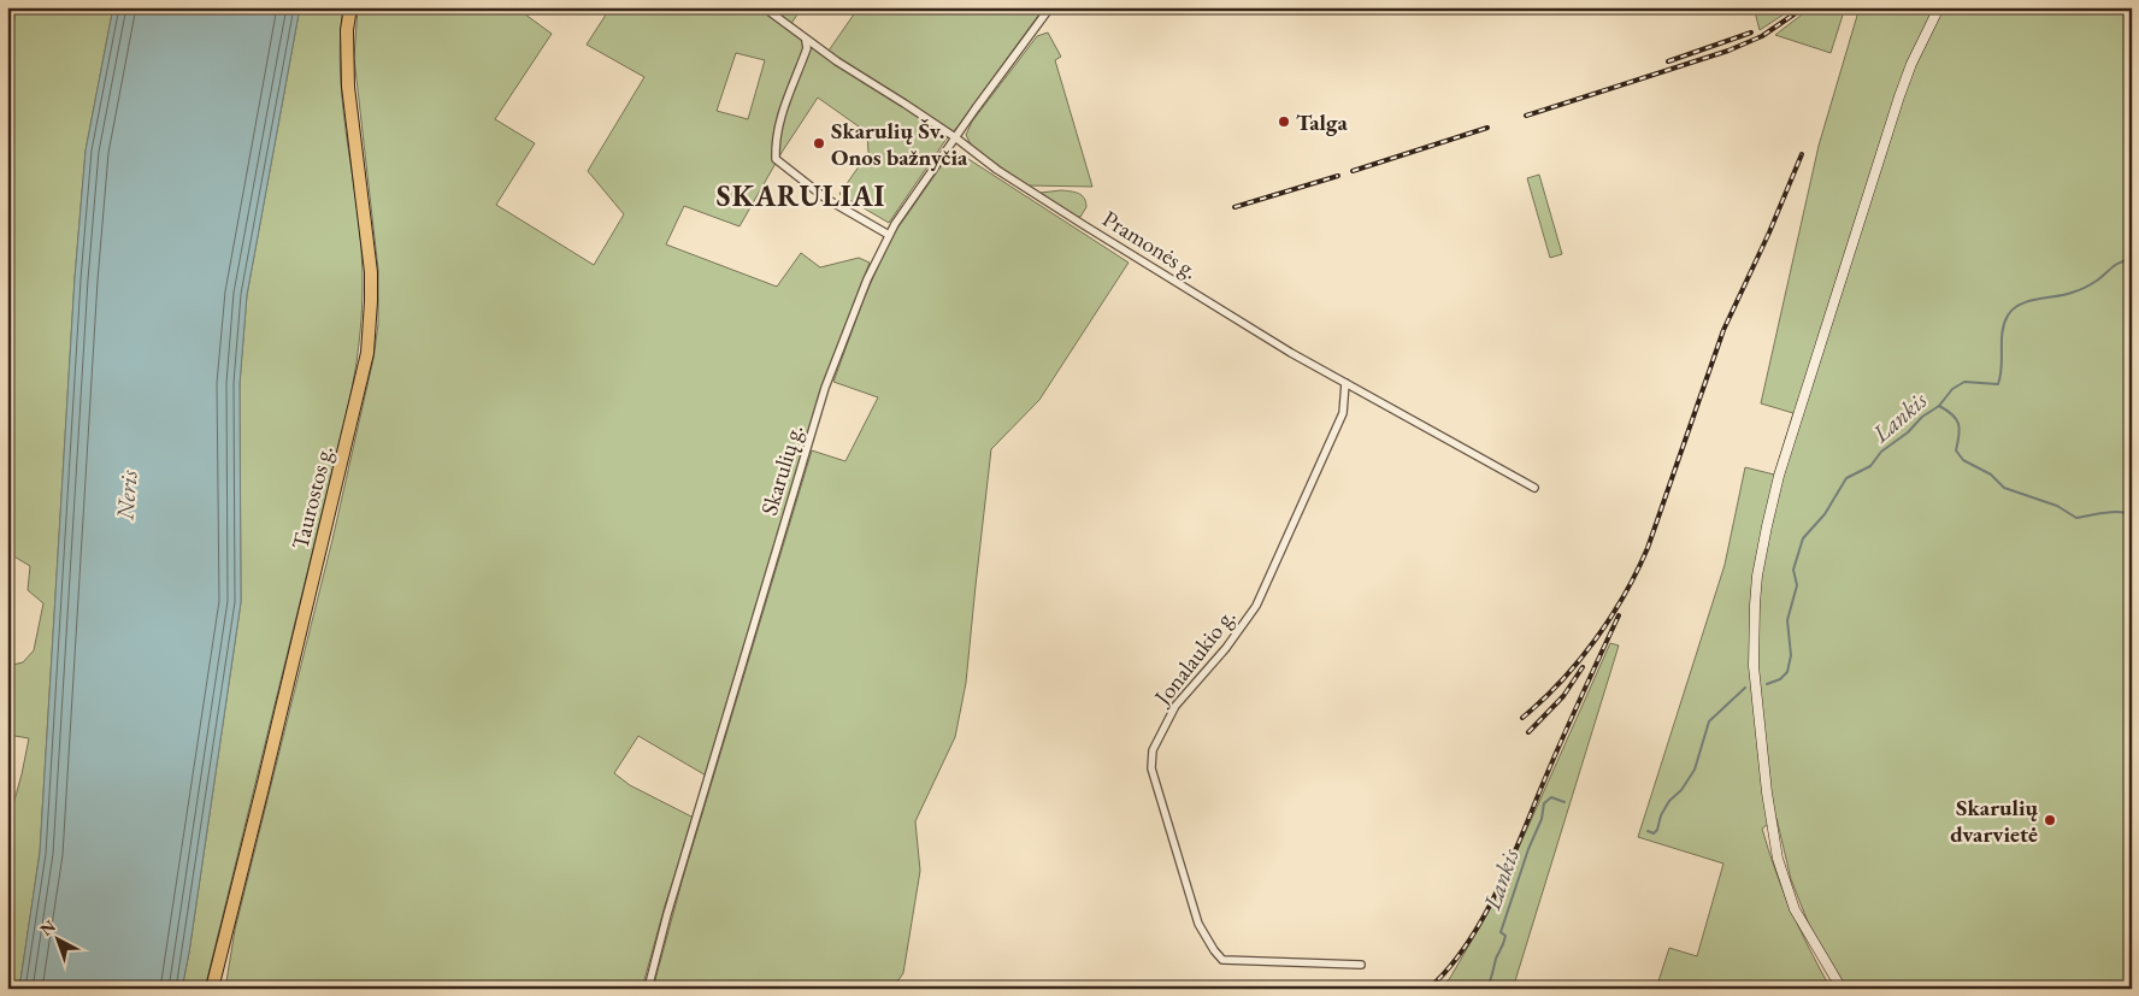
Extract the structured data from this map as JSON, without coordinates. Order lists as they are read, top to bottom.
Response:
{
  "streets": {
    "highway": ["Taurostos g."],
    "street": ["Pramonės g.", "Skarulių g.", "Jonalaukio g."]
  },
  "crossings": [
    ["Pramonės g.", "Skarulių g."],
    ["Pramonės g.", "Jonalaukio g."]
  ],
  "districts": ["SKARULIAI"],
  "water": ["Lankis", "Neris"],
  "places": ["Talga", "Skarulių Šv. Onos bažnyčia", "Skarulių dvarvietė"],
  "north": "top left"
}
